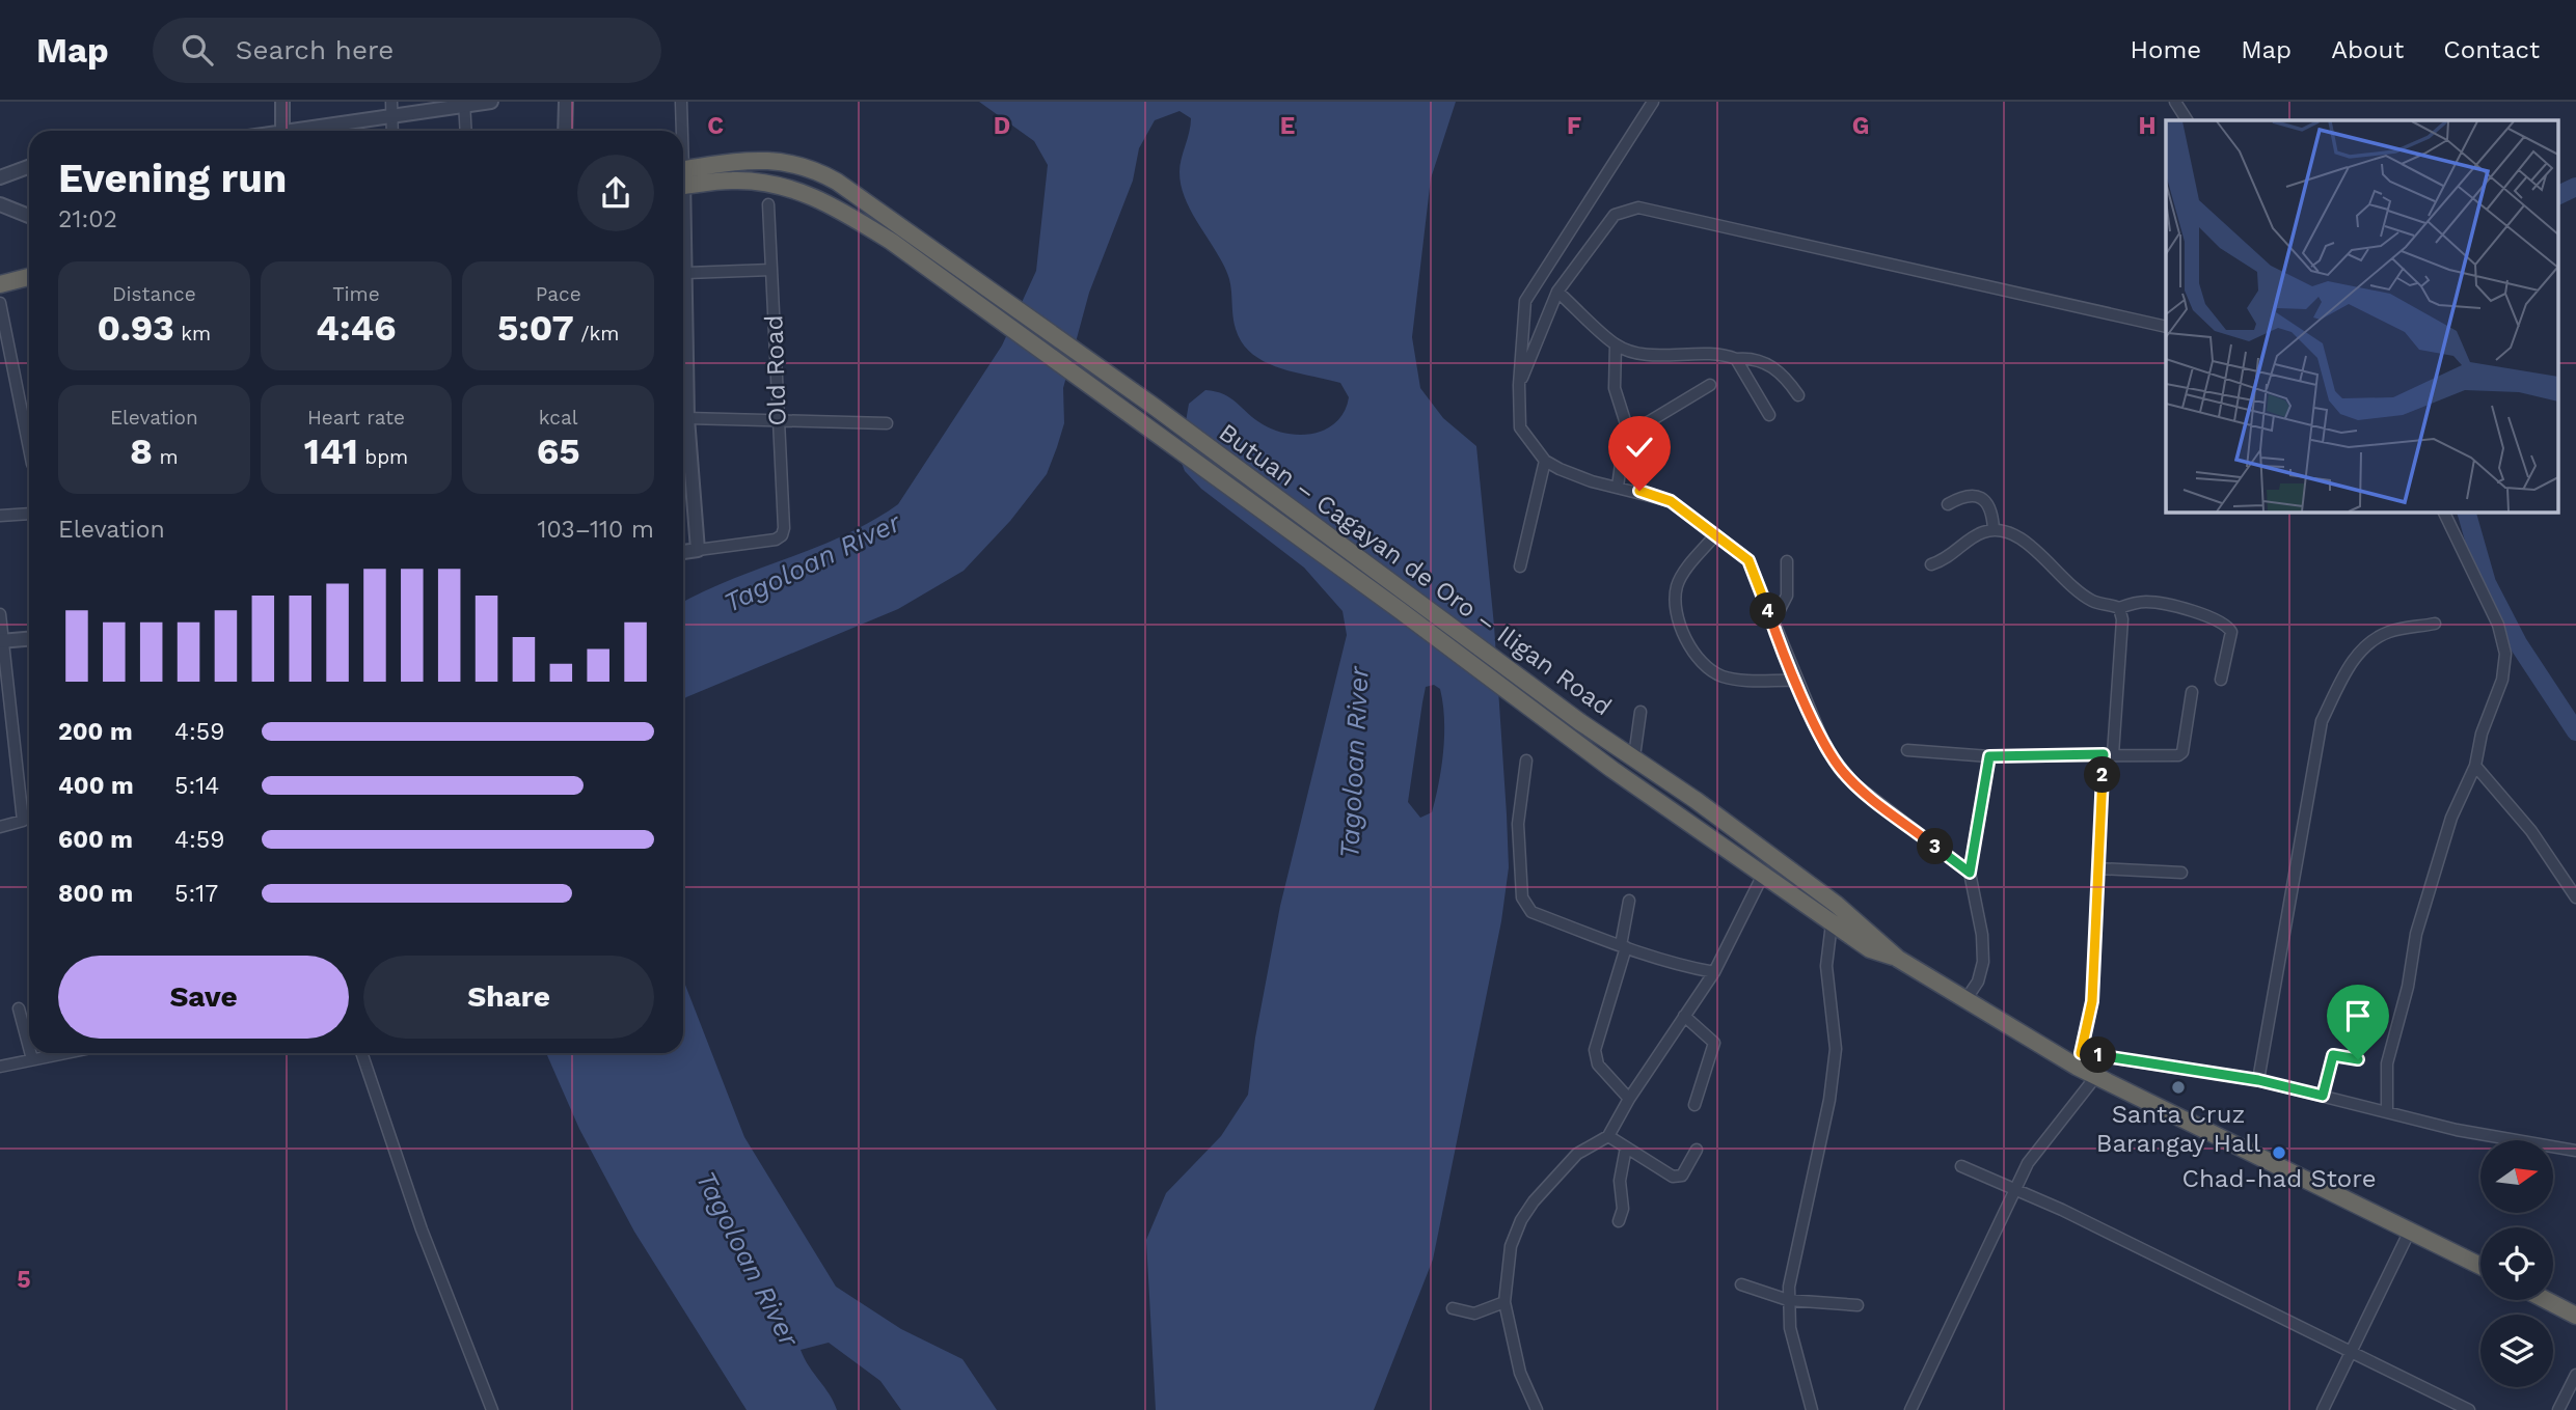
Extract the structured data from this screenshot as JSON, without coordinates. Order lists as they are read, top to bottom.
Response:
{
  "streets": {
    "highway": ["Butuan – Cagayan de Oro – Iligan Road"],
    "street": ["Old Road"]
  },
  "water": ["Tagoloan River"],
  "places": ["Santa Cruz Barangay Hall", "Chad-had Store"],
  "north": "right",
  "page": {
    "header": "Map",
    "search": "Search here",
    "nav": [
      "Home",
      "Map",
      "About",
      "Contact"
    ],
    "heading": ["Evening run", "21:02"],
    "stats": [
      ["Distance", "0.93 km"],
      ["Time", "4:46"],
      ["Pace", "5:07 /km"],
      ["Elevation", "8 m"],
      ["Heart rate", "141 bpm"],
      ["kcal", "65"]
    ],
    "chart": ["Elevation", "103–110 m"],
    "pins": [
      "4",
      "2",
      "3",
      "1"
    ],
    "list": [
      {
        "name": "200 m",
        "note": "4:59"
      },
      {
        "name": "400 m",
        "note": "5:14"
      },
      {
        "name": "600 m",
        "note": "4:59"
      },
      {
        "name": "800 m",
        "note": "5:17"
      }
    ],
    "buttons": ["Save", "Share"]
  },
  "grid": {
    "columns": [
      "C",
      "D",
      "E",
      "F",
      "G",
      "H"
    ],
    "rows": ["5"]
  }
}
